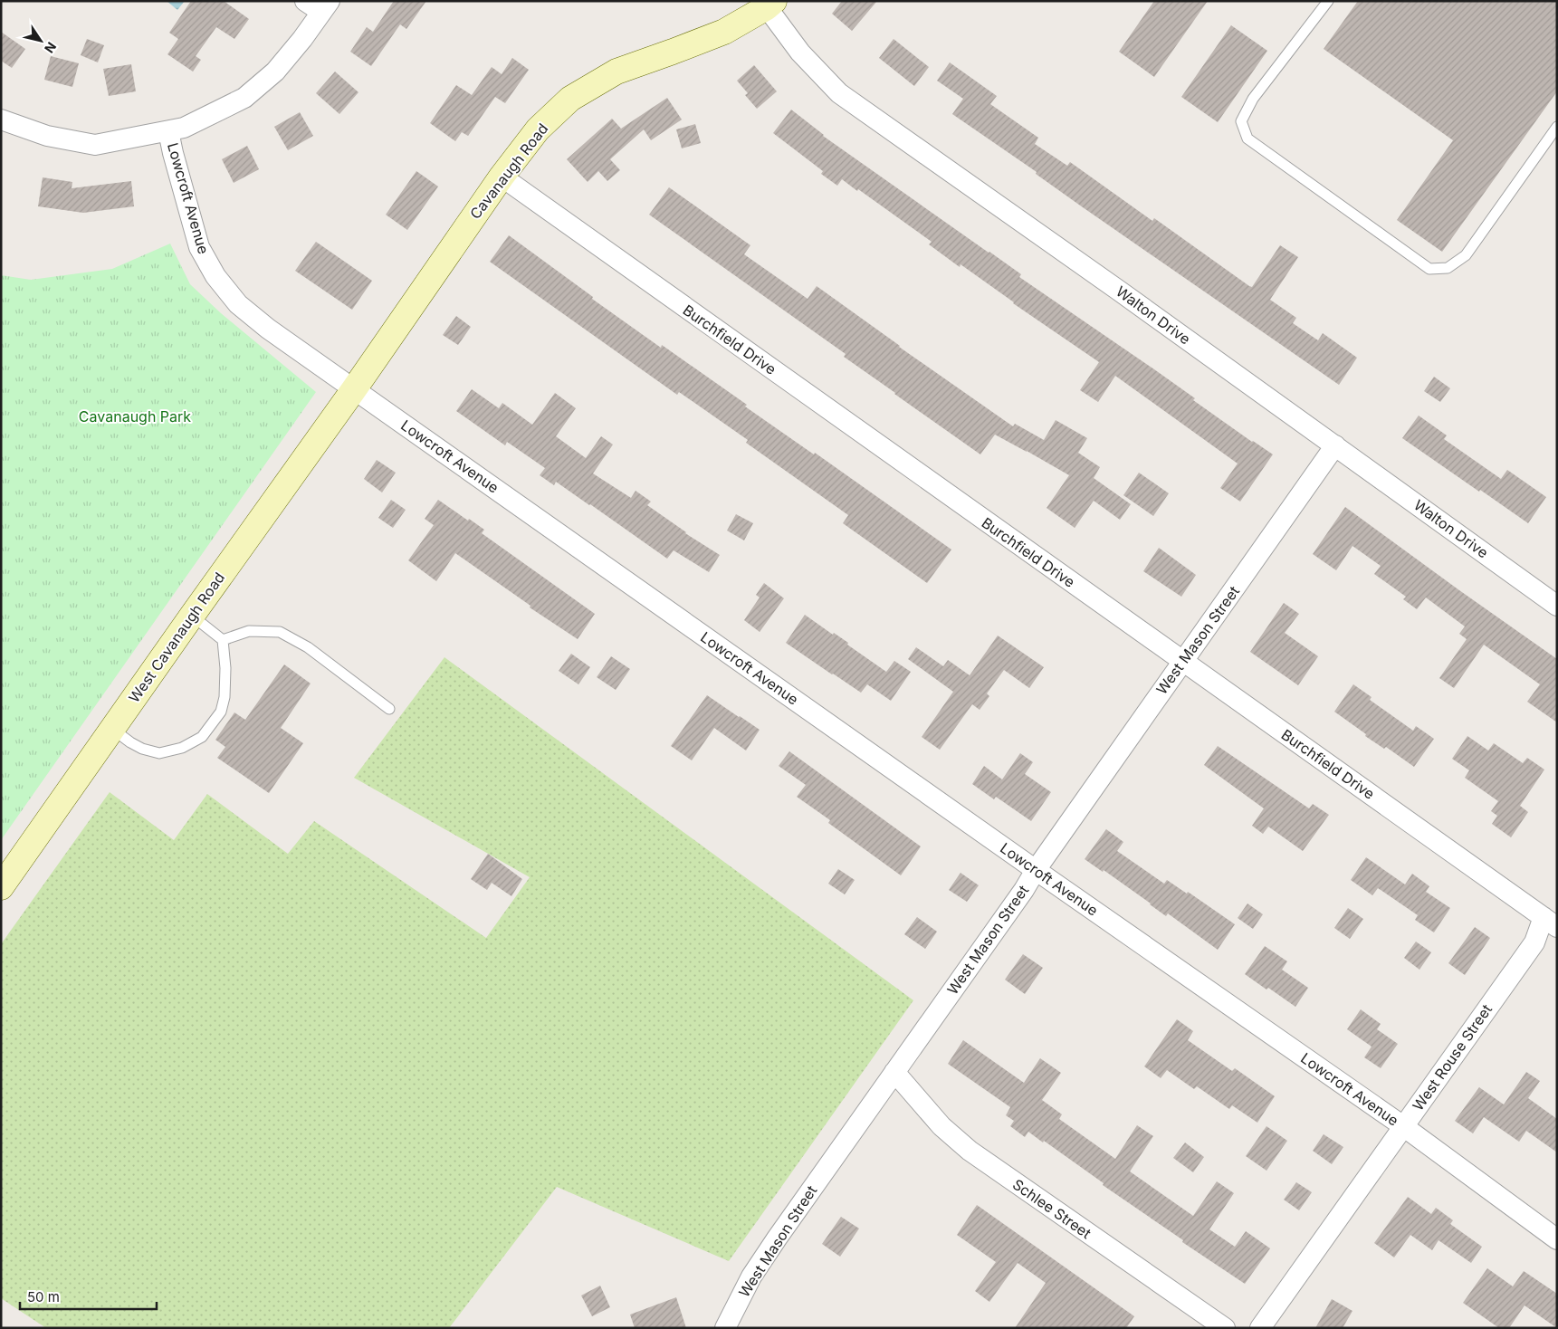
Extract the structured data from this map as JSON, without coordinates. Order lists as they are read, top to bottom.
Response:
{
  "streets": {
    "street": [
      "Cavanaugh Road",
      "Lowcroft Avenue",
      "Walton Drive",
      "Burchfield Drive",
      "West Cavanaugh Road",
      "West Mason Street",
      "West Rouse Street",
      "Schlee Street"
    ]
  },
  "crossings": [
    ["Cavanaugh Road", "Lowcroft Avenue"],
    ["Cavanaugh Road", "Walton Drive"],
    ["Cavanaugh Road", "Burchfield Drive"],
    ["Cavanaugh Road", "West Cavanaugh Road"],
    ["Lowcroft Avenue", "West Cavanaugh Road"],
    ["Lowcroft Avenue", "West Mason Street"],
    ["Lowcroft Avenue", "West Rouse Street"],
    ["Walton Drive", "West Mason Street"],
    ["Burchfield Drive", "West Mason Street"],
    ["Burchfield Drive", "West Rouse Street"],
    ["West Mason Street", "Schlee Street"]
  ],
  "parks": ["Cavanaugh Park"],
  "scale_bar": "50 m",
  "north": "bottom right"
}
